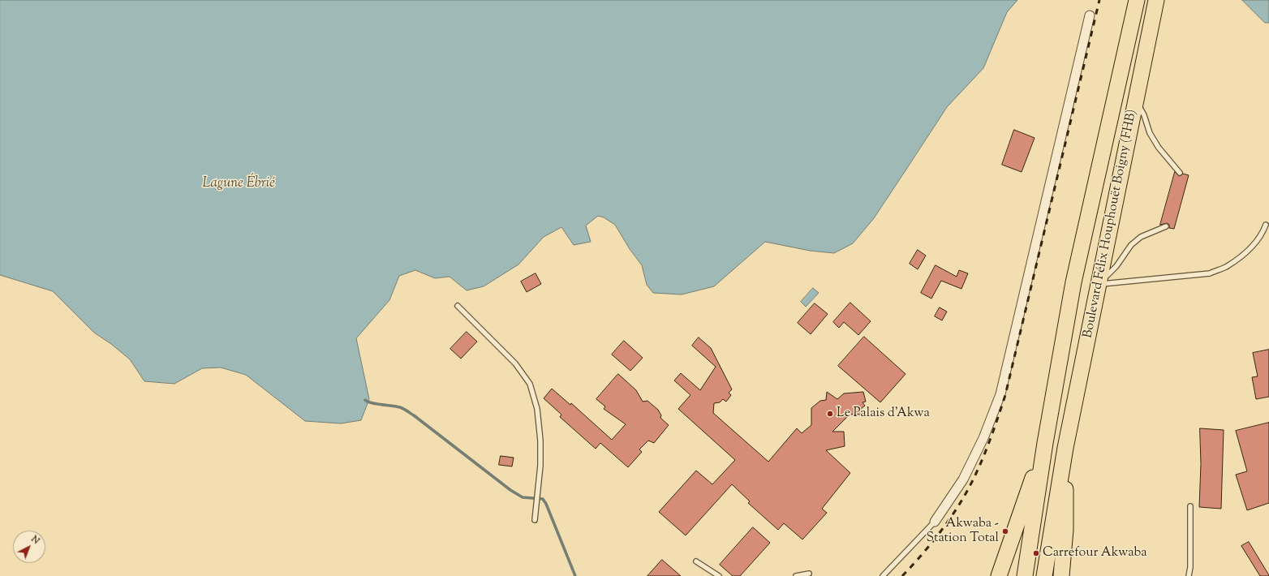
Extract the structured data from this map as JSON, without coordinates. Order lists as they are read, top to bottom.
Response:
{
  "streets": {
    "highway": ["Boulevard Félix Houphouët Boigny (FHB)"]
  },
  "water": ["Lagune Ébrié"],
  "places": ["Le Palais d'Akwa", "Akwaba - Station Total", "Carrefour Akwaba"],
  "north": "top right"
}
